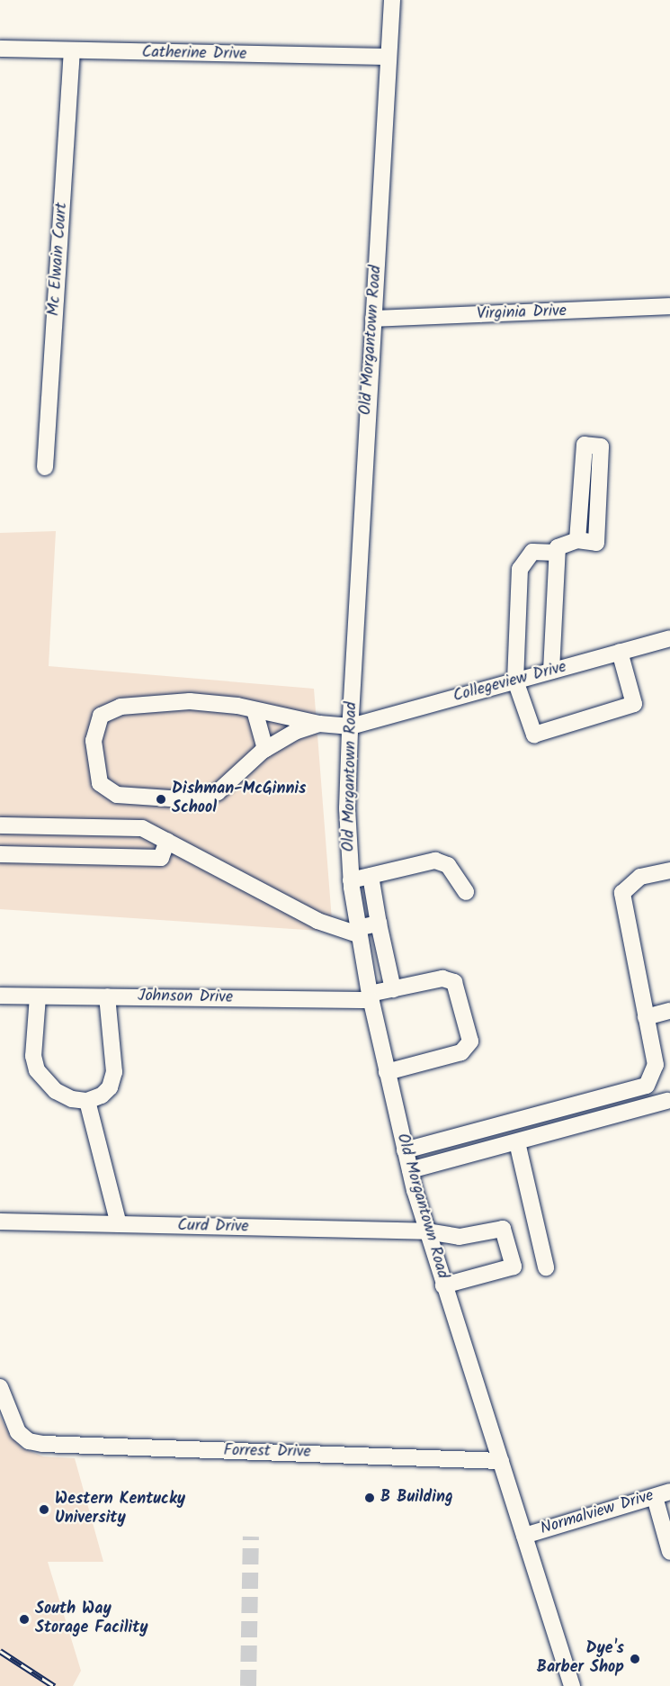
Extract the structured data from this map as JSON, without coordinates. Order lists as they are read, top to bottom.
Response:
{
  "streets": {
    "street": [
      "Catherine Drive",
      "Mc Elwain Court",
      "Virginia Drive",
      "Old Morgantown Road",
      "Collegeview Drive",
      "Johnson Drive",
      "Curd Drive",
      "Forrest Drive",
      "Normalview Drive"
    ]
  },
  "crossings": [
    ["Catherine Drive", "Mc Elwain Court"],
    ["Catherine Drive", "Old Morgantown Road"],
    ["Virginia Drive", "Old Morgantown Road"],
    ["Old Morgantown Road", "Collegeview Drive"],
    ["Old Morgantown Road", "Johnson Drive"],
    ["Old Morgantown Road", "Curd Drive"],
    ["Old Morgantown Road", "Forrest Drive"],
    ["Old Morgantown Road", "Normalview Drive"]
  ],
  "places": [
    "Dishman-McGinnis School",
    "B Building",
    "Western Kentucky University",
    "South Way Storage Facility",
    "Dye's Barber Shop"
  ]
}
